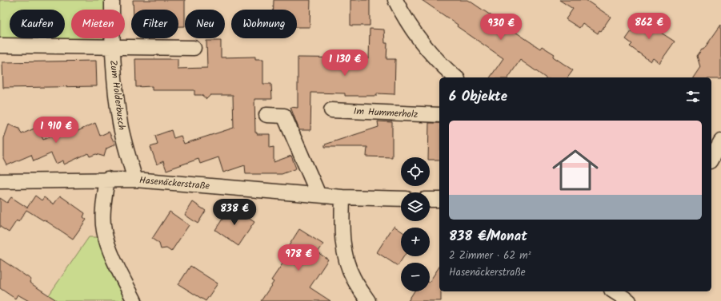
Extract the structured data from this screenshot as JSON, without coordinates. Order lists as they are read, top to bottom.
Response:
{
  "streets": {
    "street": ["Zum Holderbusch", "Im Hummerholz", "Hasenäckerstraße"]
  },
  "crossings": [
    ["Zum Holderbusch", "Hasenäckerstraße"]
  ],
  "page": {
    "chip": [
      "Kaufen",
      "Mieten",
      "Filter",
      "Neu",
      "Wohnung"
    ],
    "price": [
      "862 €",
      "930 €",
      "1 130 €",
      "1 910 €",
      "838 €",
      "978 €"
    ],
    "heading": "6 Objekte",
    "list": [
      {
        "name": "838 €/Monat",
        "note": "2 Zimmer · 62 m² · Hasenäckerstraße"
      }
    ],
    "map_buttons": ["+", "−"]
  }
}
